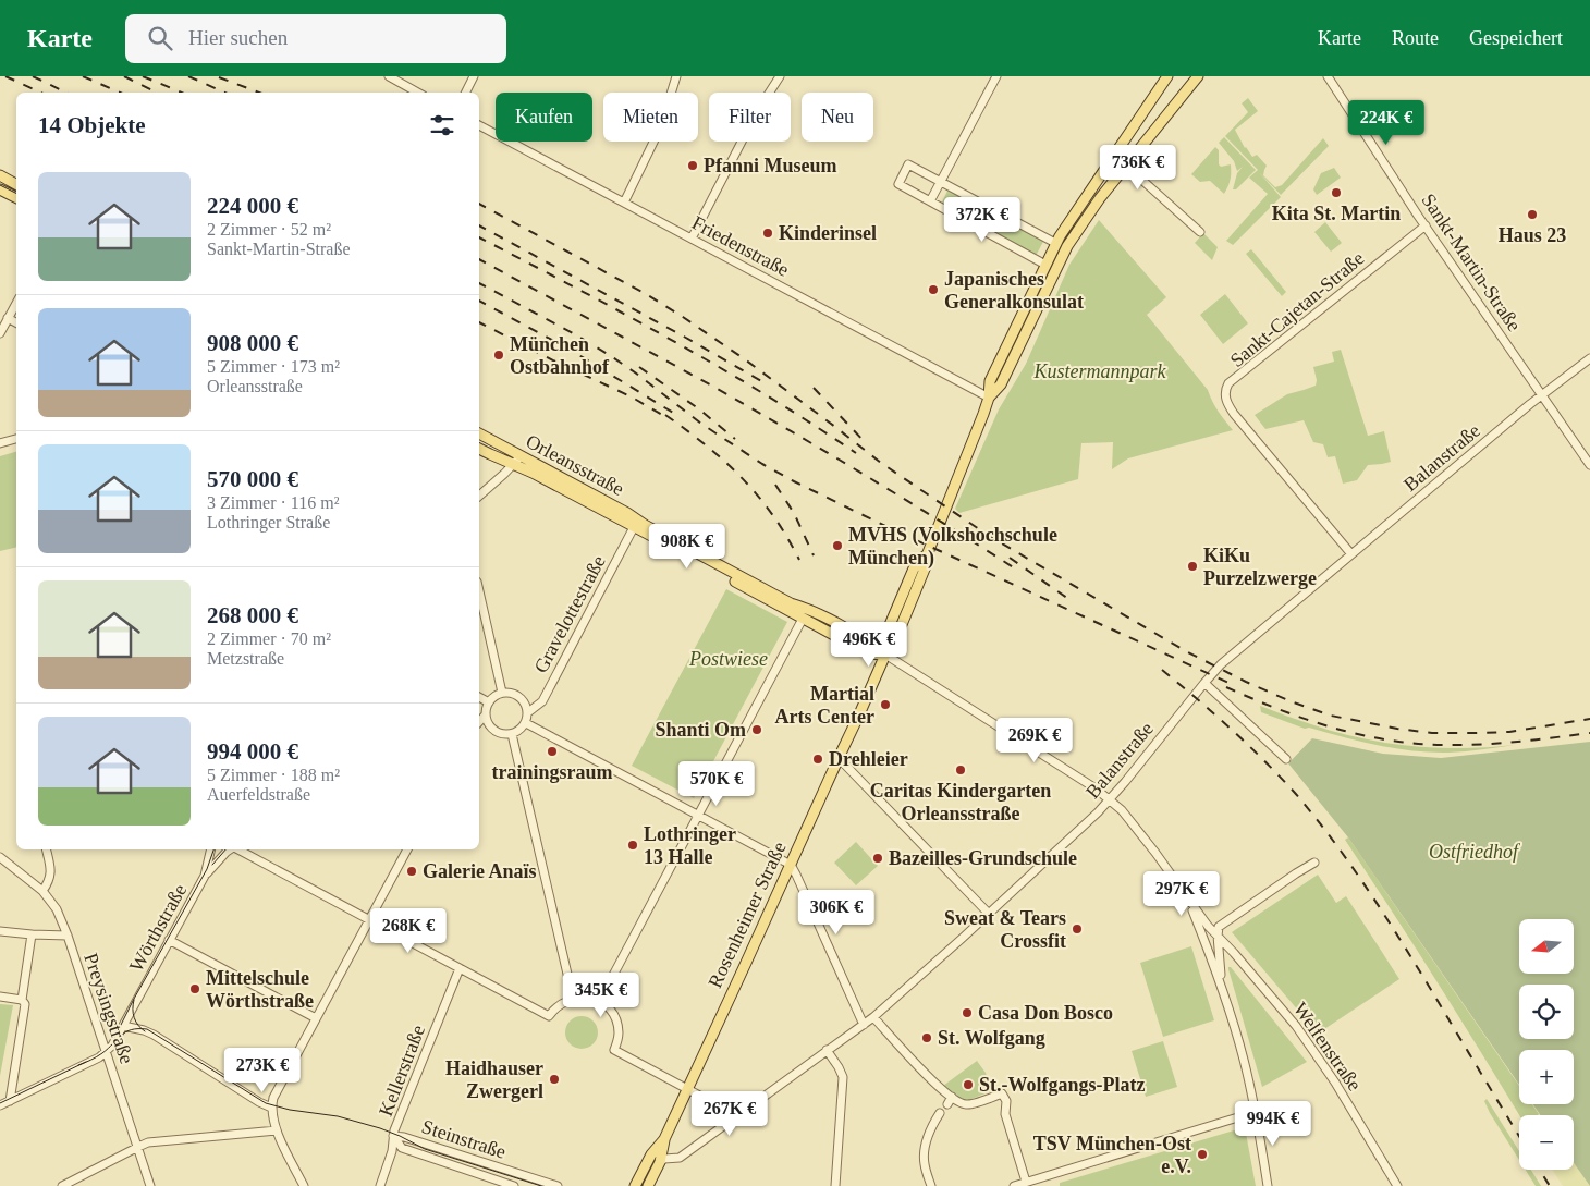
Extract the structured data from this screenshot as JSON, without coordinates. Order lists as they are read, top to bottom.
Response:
{
  "streets": {
    "main road": ["Orleansstraße", "Rosenheimer Straße"],
    "street": [
      "Friedenstraße",
      "Sankt-Martin-Straße",
      "Sankt-Cajetan-Straße",
      "Balanstraße",
      "Gravelottestraße",
      "Wörthstraße",
      "Preysingstraße",
      "Welfenstraße",
      "Kellerstraße",
      "Steinstraße"
    ]
  },
  "crossings": [
    ["Friedenstraße", "Rosenheimer Straße"],
    ["Sankt-Martin-Straße", "Sankt-Cajetan-Straße"],
    ["Sankt-Martin-Straße", "Balanstraße"],
    ["Sankt-Cajetan-Straße", "Balanstraße"],
    ["Balanstraße", "Orleansstraße"],
    ["Orleansstraße", "Gravelottestraße"],
    ["Orleansstraße", "Rosenheimer Straße"],
    ["Orleansstraße", "Welfenstraße"],
    ["Wörthstraße", "Preysingstraße"],
    ["Kellerstraße", "Steinstraße"]
  ],
  "parks": ["Kustermannpark", "Postwiese", "Ostfriedhof"],
  "places": [
    "Pfanni Museum",
    "Kita St. Martin",
    "Haus 23",
    "Kinderinsel",
    "Japanisches Generalkonsulat",
    "München Ostbahnhof",
    "MVHS (Volkshochschule München)",
    "KiKu Purzelzwerge",
    "Martial Arts Center",
    "Shanti Om",
    "trainingsraum",
    "Drehleier",
    "Caritas Kindergarten Orleansstraße",
    "Lothringer 13 Halle",
    "Bazeilles-Grundschule",
    "Galerie Anaïs",
    "Sweat & Tears Crossfit",
    "Mittelschule Wörthstraße",
    "Casa Don Bosco",
    "St. Wolfgang",
    "Haidhauser Zwergerl",
    "St.-Wolfgangs-Platz",
    "TSV München-Ost e.V."
  ],
  "north": "left",
  "page": {
    "header": "Karte",
    "search": "Hier suchen",
    "nav": ["Karte", "Route", "Gespeichert"],
    "chip": [
      "Kaufen",
      "Mieten",
      "Filter",
      "Neu"
    ],
    "heading": "14 Objekte",
    "price": [
      "224K €",
      "736K €",
      "372K €",
      "908K €",
      "496K €",
      "269K €",
      "570K €",
      "297K €",
      "306K €",
      "268K €",
      "345K €",
      "273K €",
      "267K €",
      "994K €"
    ],
    "list": [
      {
        "name": "224 000 €",
        "note": "2 Zimmer · 52 m² · Sankt-Martin-Straße"
      },
      {
        "name": "908 000 €",
        "note": "5 Zimmer · 173 m² · Orleansstraße"
      },
      {
        "name": "570 000 €",
        "note": "3 Zimmer · 116 m² · Lothringer Straße"
      },
      {
        "name": "268 000 €",
        "note": "2 Zimmer · 70 m² · Metzstraße"
      },
      {
        "name": "994 000 €",
        "note": "5 Zimmer · 188 m² · Auerfeldstraße"
      }
    ],
    "map_buttons": ["+", "−"]
  }
}
